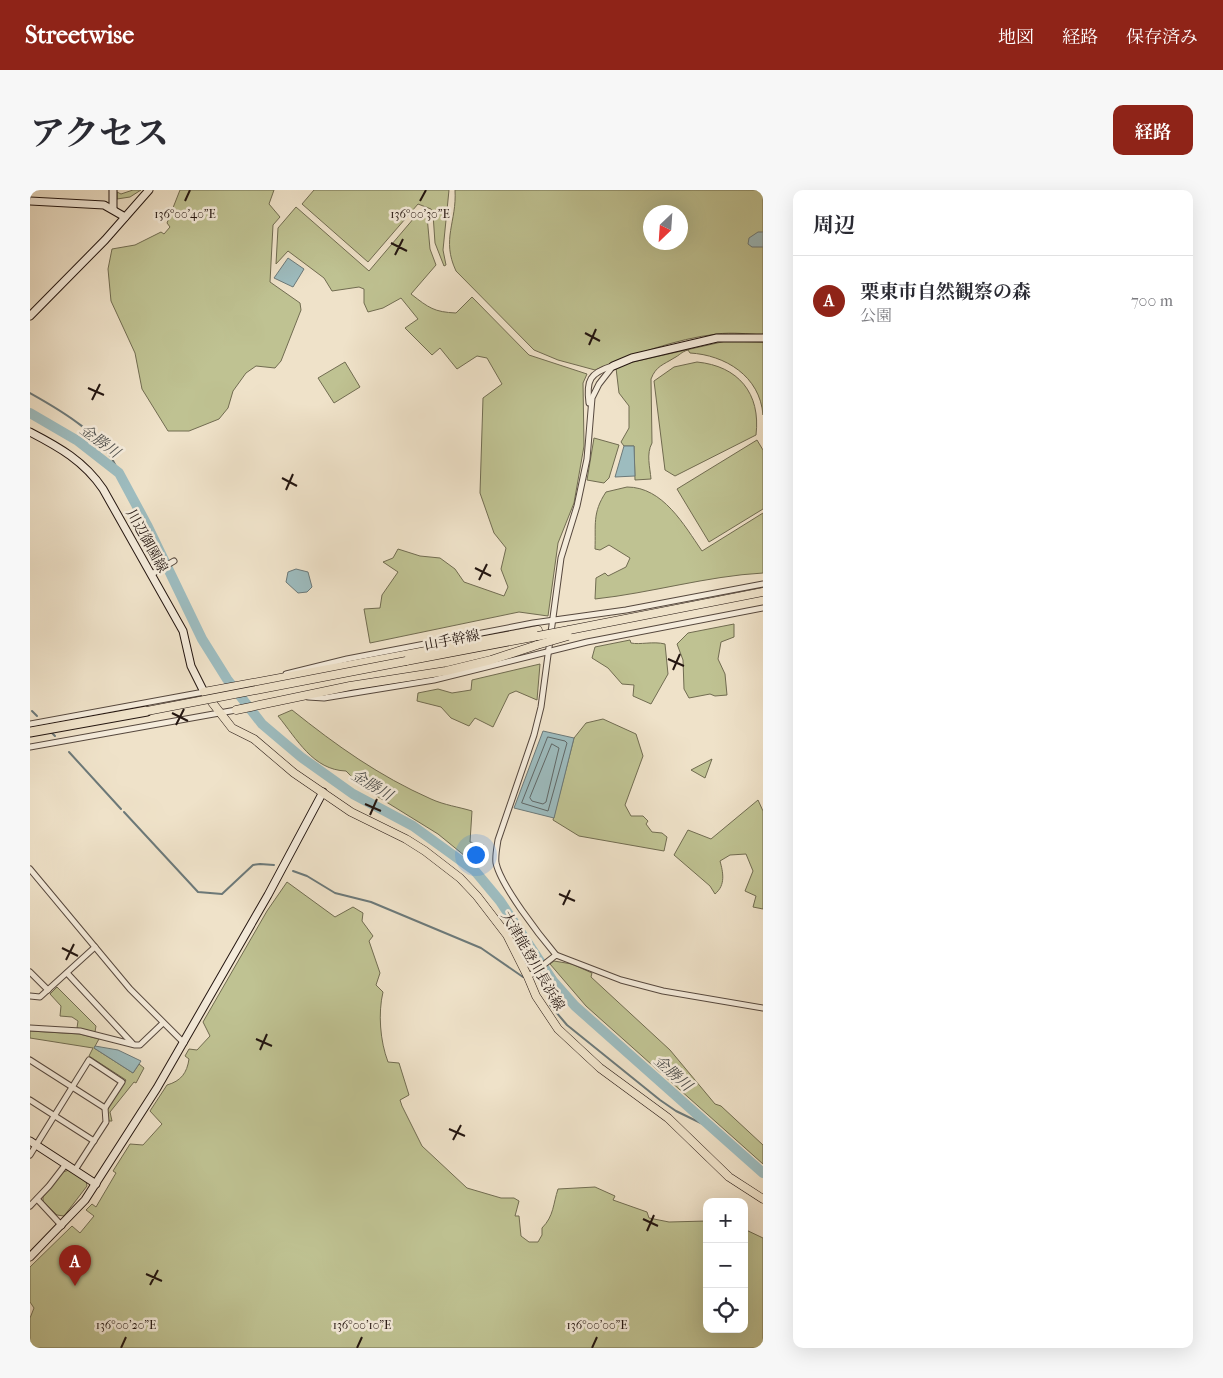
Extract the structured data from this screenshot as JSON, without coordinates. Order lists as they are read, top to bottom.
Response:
{
  "streets": {
    "main road": ["山手幹線", "大津能登川長浜線"],
    "street": ["川辺御園線"]
  },
  "crossings": [
    ["川辺御園線", "大津能登川長浜線"]
  ],
  "water": ["金勝川"],
  "north": "bottom left",
  "page": {
    "header": "Streetwise",
    "nav": ["地図", "経路", "保存済み"],
    "title": "アクセス",
    "buttons": "経路",
    "heading": "周辺",
    "list": [
      {
        "mark": "A",
        "name": "栗東市自然観察の森",
        "note": "公園",
        "value": "700 m"
      }
    ],
    "map_buttons": ["+", "−"],
    "pins": "A"
  },
  "coordinates": [
    "136°00'40\"E",
    "136°00'30\"E",
    "136°00'20\"E",
    "136°00'10\"E",
    "136°00'00\"E"
  ]
}
